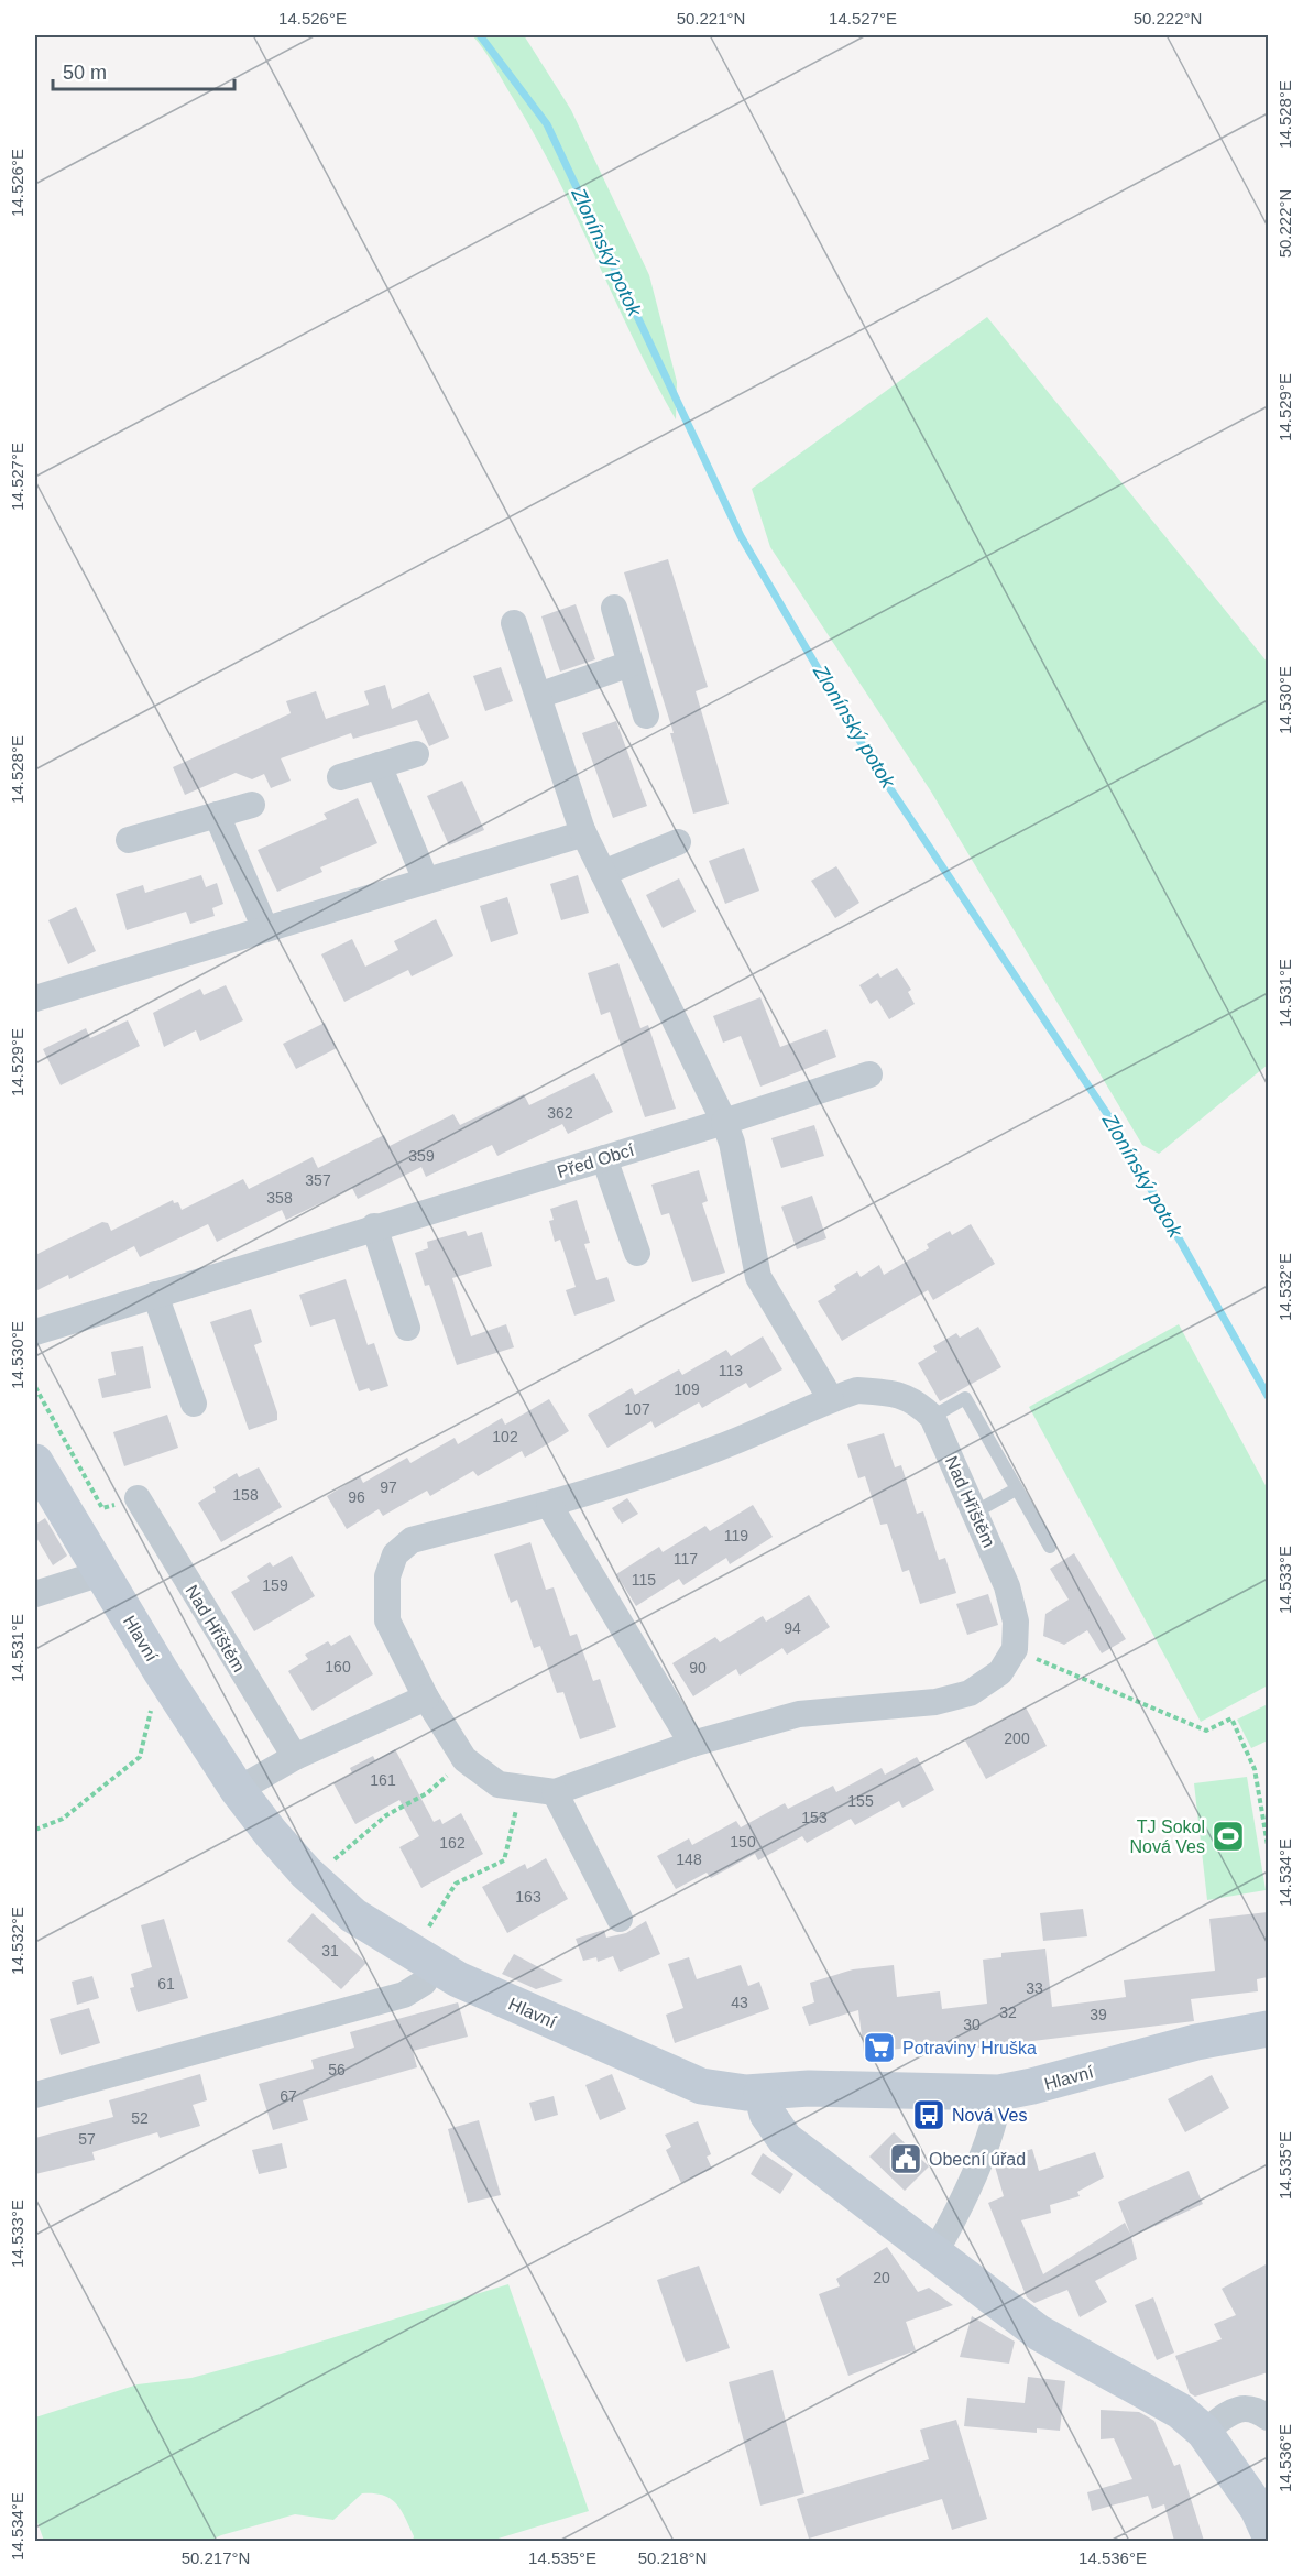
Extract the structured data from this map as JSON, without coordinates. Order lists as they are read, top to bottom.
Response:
{
  "streets": {
    "street": ["Před Obcí", "Nad Hřištěm", "Hlavní"]
  },
  "water": ["Zlonínský potok"],
  "places": {
    "sports": ["TJ Sokol Nová Ves"],
    "supermarket": ["Potraviny Hruška"],
    "bus stop": ["Nová Ves"],
    "public building": ["Obecní úřad"]
  },
  "house_numbers": [
    "362",
    "359",
    "357",
    "358",
    "113",
    "109",
    "107",
    "102",
    "97",
    "158",
    "96",
    "119",
    "117",
    "115",
    "159",
    "94",
    "160",
    "90",
    "200",
    "161",
    "155",
    "153",
    "150",
    "162",
    "148",
    "163",
    "31",
    "61",
    "33",
    "43",
    "32",
    "39",
    "30",
    "56",
    "67",
    "52",
    "57",
    "20"
  ],
  "scale_bar": "50 m",
  "coordinates": [
    "14.526°E",
    "50.221°N",
    "14.527°E",
    "50.222°N",
    "14.528°E",
    "14.529°E",
    "14.530°E",
    "14.531°E",
    "14.532°E",
    "14.533°E",
    "14.534°E",
    "14.535°E",
    "14.536°E",
    "50.217°N",
    "50.218°N"
  ]
}
